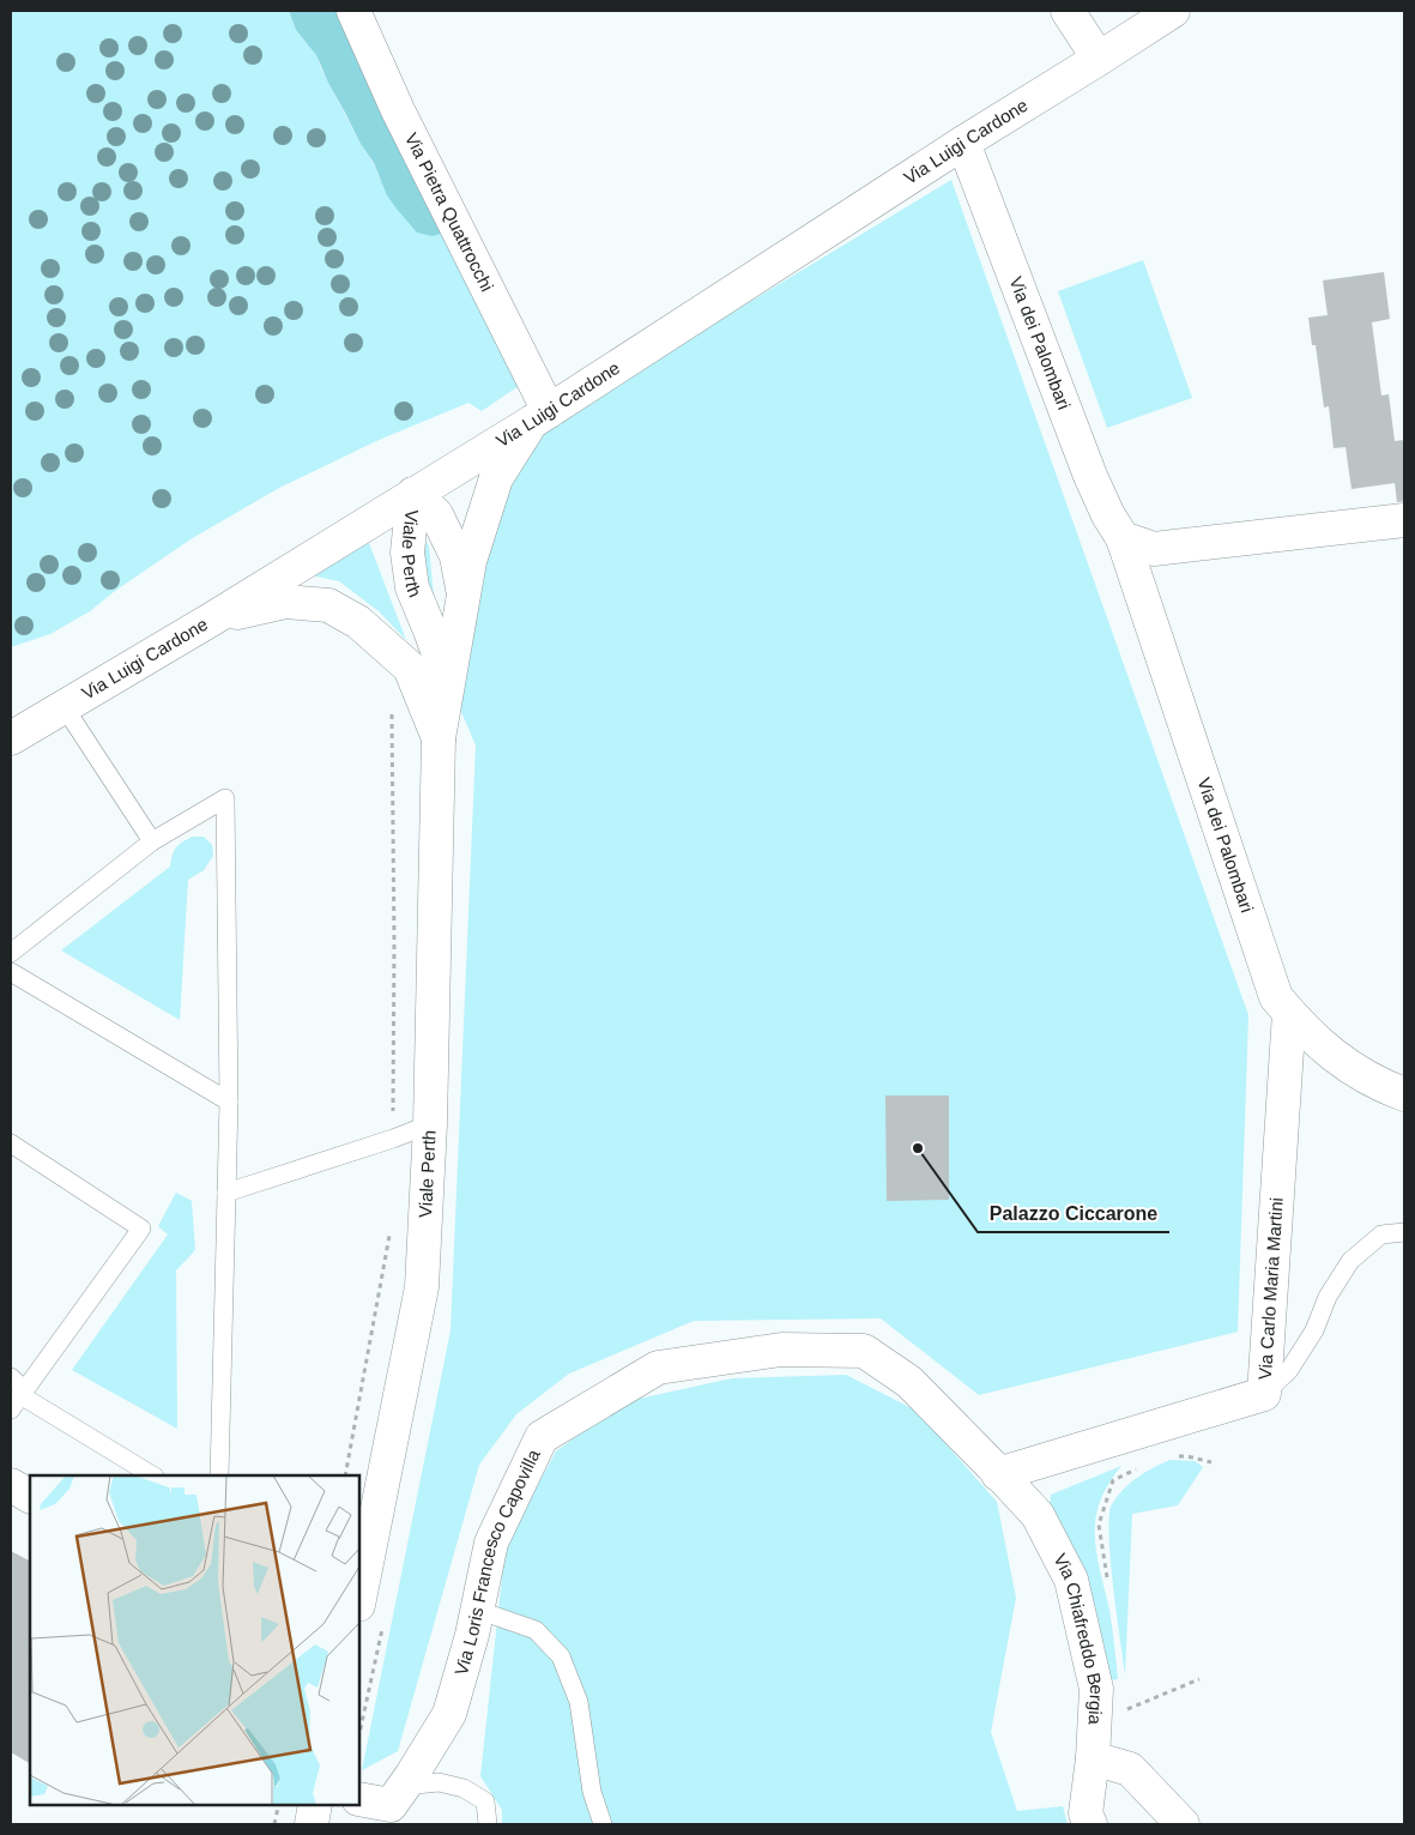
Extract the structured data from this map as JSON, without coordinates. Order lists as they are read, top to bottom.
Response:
{
  "streets": {
    "street": [
      "Via Luigi Cardone",
      "Via Pietra Quattrocchi",
      "Via dei Palombari",
      "Viale Perth",
      "Via Carlo Maria Martini",
      "Via Loris Francesco Capovilla",
      "Via Chiafreddo Bergia"
    ]
  },
  "crossings": [
    ["Via Luigi Cardone", "Via Pietra Quattrocchi"],
    ["Via Luigi Cardone", "Via dei Palombari"],
    ["Via Luigi Cardone", "Viale Perth"],
    ["Via Pietra Quattrocchi", "Viale Perth"],
    ["Via dei Palombari", "Via Carlo Maria Martini"],
    ["Via Carlo Maria Martini", "Via Loris Francesco Capovilla"],
    ["Via Carlo Maria Martini", "Via Chiafreddo Bergia"],
    ["Via Loris Francesco Capovilla", "Via Chiafreddo Bergia"]
  ],
  "places": ["Palazzo Ciccarone"]
}
